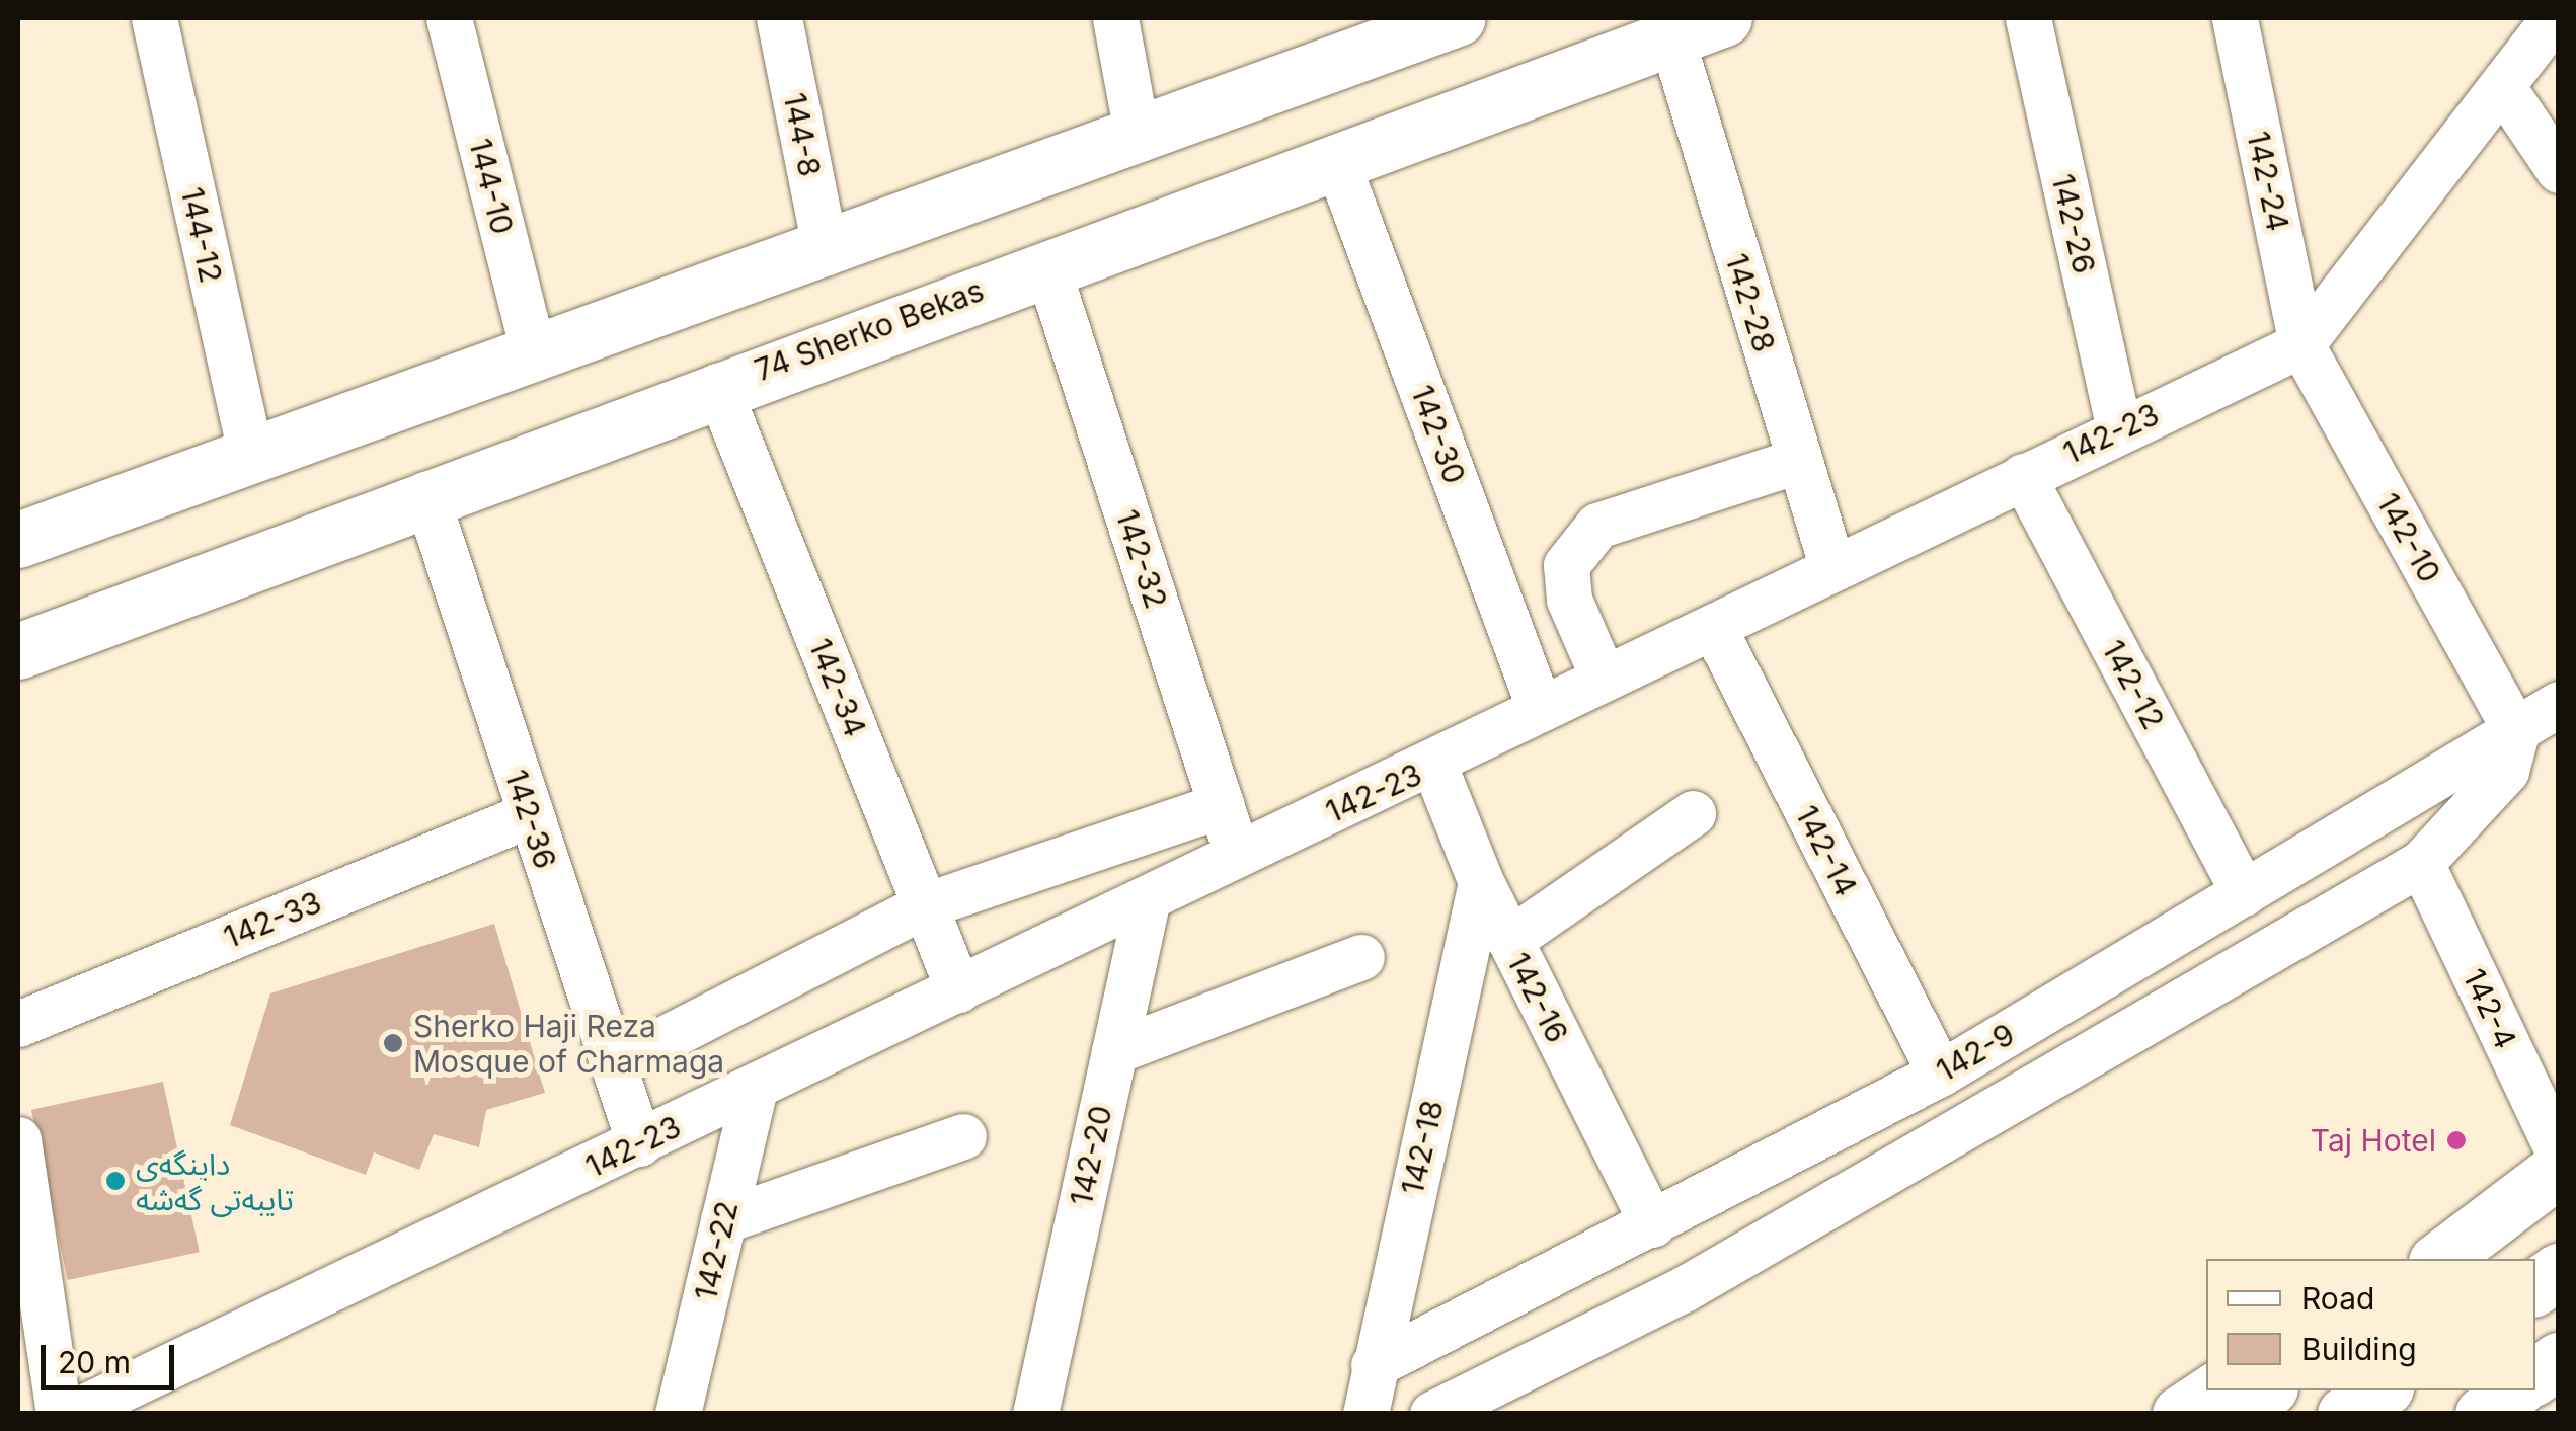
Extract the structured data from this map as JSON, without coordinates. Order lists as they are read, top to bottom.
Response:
{
  "streets": {
    "main road": ["74 Sherko Bekas"],
    "street": [
      "144-8",
      "142-24",
      "144-10",
      "142-26",
      "144-12",
      "142-28",
      "142-23",
      "142-30",
      "142-10",
      "142-32",
      "142-12",
      "142-34",
      "142-36",
      "142-14",
      "142-33",
      "142-16",
      "142-4",
      "142-9",
      "142-18",
      "142-20",
      "142-22"
    ]
  },
  "crossings": [
    ["142-24", "142-23"],
    ["142-24", "142-10"],
    ["142-26", "142-23"],
    ["142-28", "74 Sherko Bekas"],
    ["142-28", "142-23"],
    ["74 Sherko Bekas", "142-30"],
    ["74 Sherko Bekas", "142-32"],
    ["74 Sherko Bekas", "142-34"],
    ["74 Sherko Bekas", "142-36"],
    ["142-23", "142-30"],
    ["142-23", "142-10"],
    ["142-23", "142-32"],
    ["142-23", "142-12"],
    ["142-23", "142-34"],
    ["142-23", "142-36"],
    ["142-23", "142-14"],
    ["142-23", "142-16"],
    ["142-23", "142-20"],
    ["142-23", "142-22"],
    ["142-10", "142-9"],
    ["142-12", "142-9"],
    ["142-36", "142-33"],
    ["142-14", "142-9"],
    ["142-16", "142-9"],
    ["142-16", "142-18"],
    ["142-9", "142-18"]
  ],
  "places": ["Sherko Haji Reza Mosque of Charmaga", "Taj Hotel", "داینگەی تایبەتی گەشە"],
  "legend": ["Road", "Building"],
  "scale_bar": "20 m"
}
